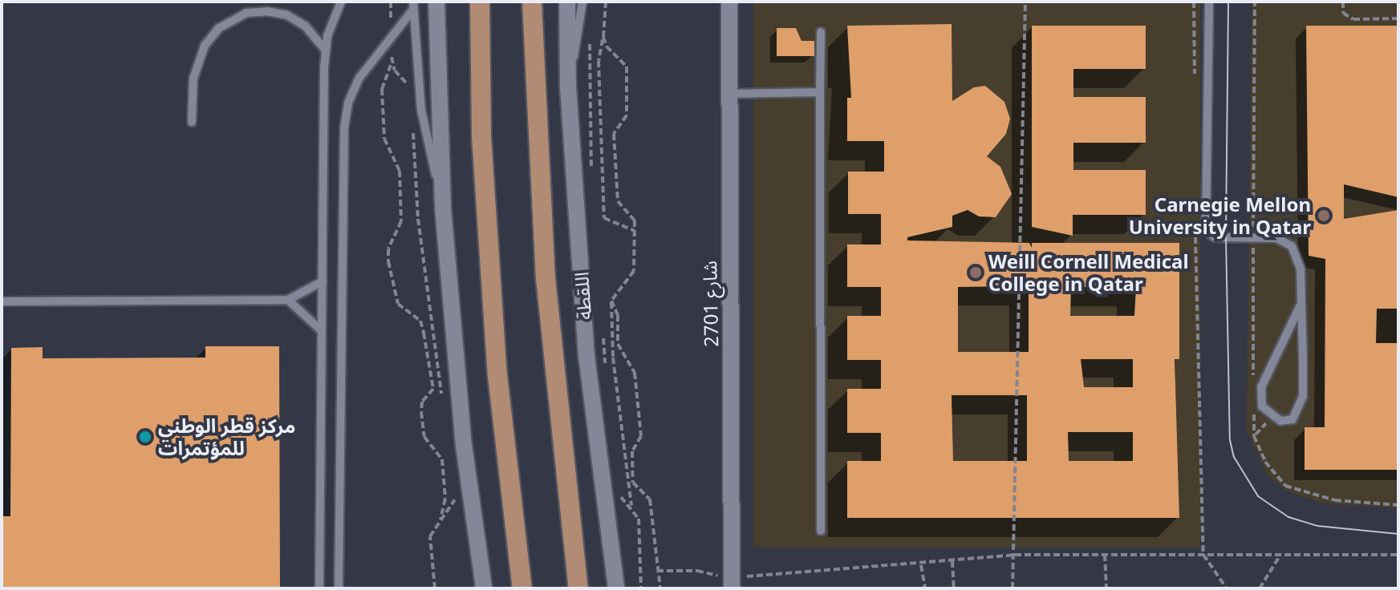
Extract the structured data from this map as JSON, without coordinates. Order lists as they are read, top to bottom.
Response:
{
  "streets": {
    "main road": ["اللقطة"],
    "street": ["شارع 2701"]
  },
  "places": ["Carnegie Mellon University in Qatar", "Weill Cornell Medical College in Qatar", "مركز قطر الوطني للمؤتمرات"]
}
